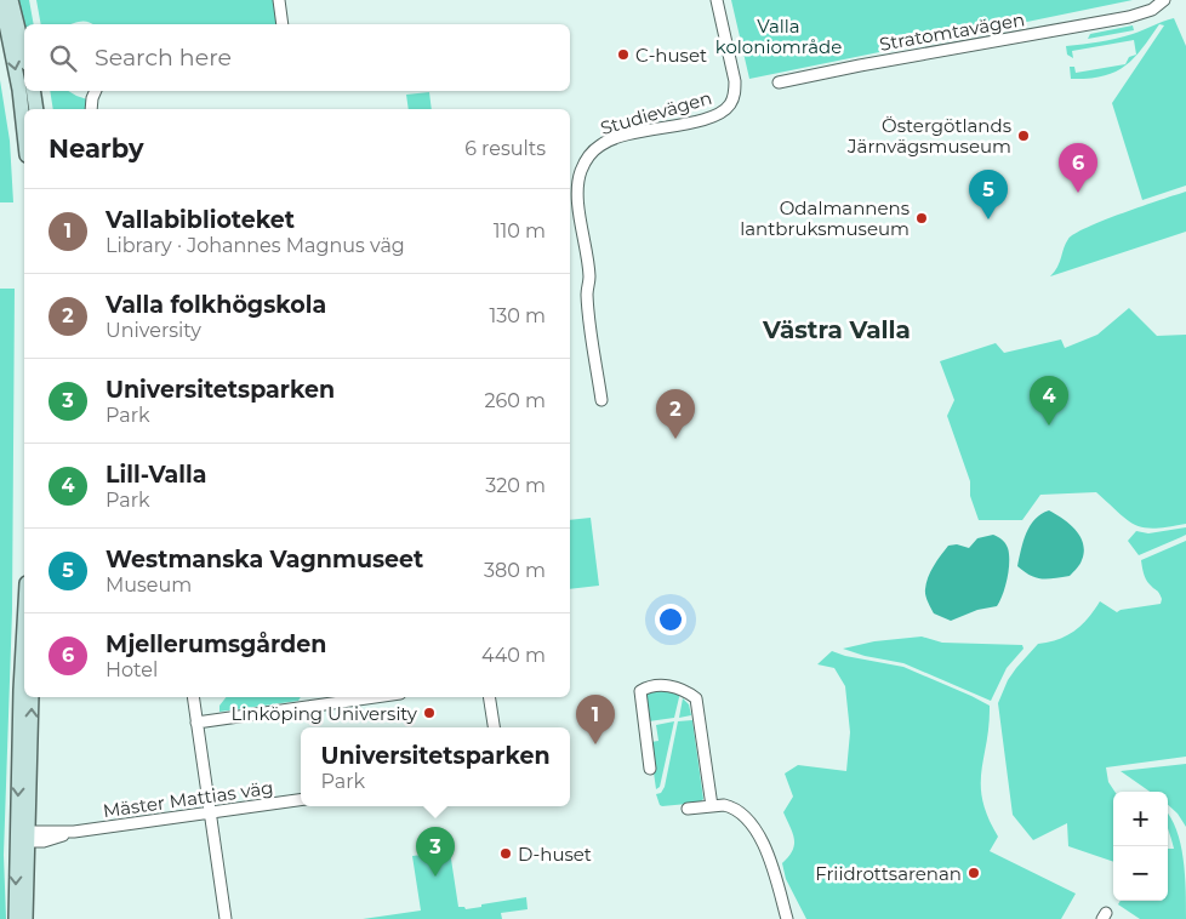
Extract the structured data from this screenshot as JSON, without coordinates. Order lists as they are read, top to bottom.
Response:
{
  "streets": {
    "street": ["Stratomtavägen", "Studievägen", "Mäster Mattias väg"]
  },
  "districts": ["Västra Valla"],
  "parks": ["Valla koloniområde"],
  "places": [
    "C-huset",
    "Östergötlands Järnvägsmuseum",
    "Odalmannens lantbruksmuseum",
    "Linköping University",
    "D-huset",
    "Friidrottsarenan"
  ],
  "page": {
    "search": "Search here",
    "heading": ["Nearby", "6 results"],
    "pins": [
      "6",
      "5",
      "4",
      "2",
      "1",
      "3"
    ],
    "list": [
      {
        "mark": "1",
        "name": "Vallabiblioteket",
        "note": "Library · Johannes Magnus väg",
        "value": "110 m"
      },
      {
        "mark": "2",
        "name": "Valla folkhögskola",
        "note": "University",
        "value": "130 m"
      },
      {
        "mark": "3",
        "name": "Universitetsparken",
        "note": "Park",
        "value": "260 m"
      },
      {
        "mark": "4",
        "name": "Lill-Valla",
        "note": "Park",
        "value": "320 m"
      },
      {
        "mark": "5",
        "name": "Westmanska Vagnmuseet",
        "note": "Museum",
        "value": "380 m"
      },
      {
        "mark": "6",
        "name": "Mjellerumsgården",
        "note": "Hotel",
        "value": "440 m"
      }
    ],
    "popup": ["Universitetsparken", "Park"],
    "map_buttons": ["+", "−"]
  }
}
